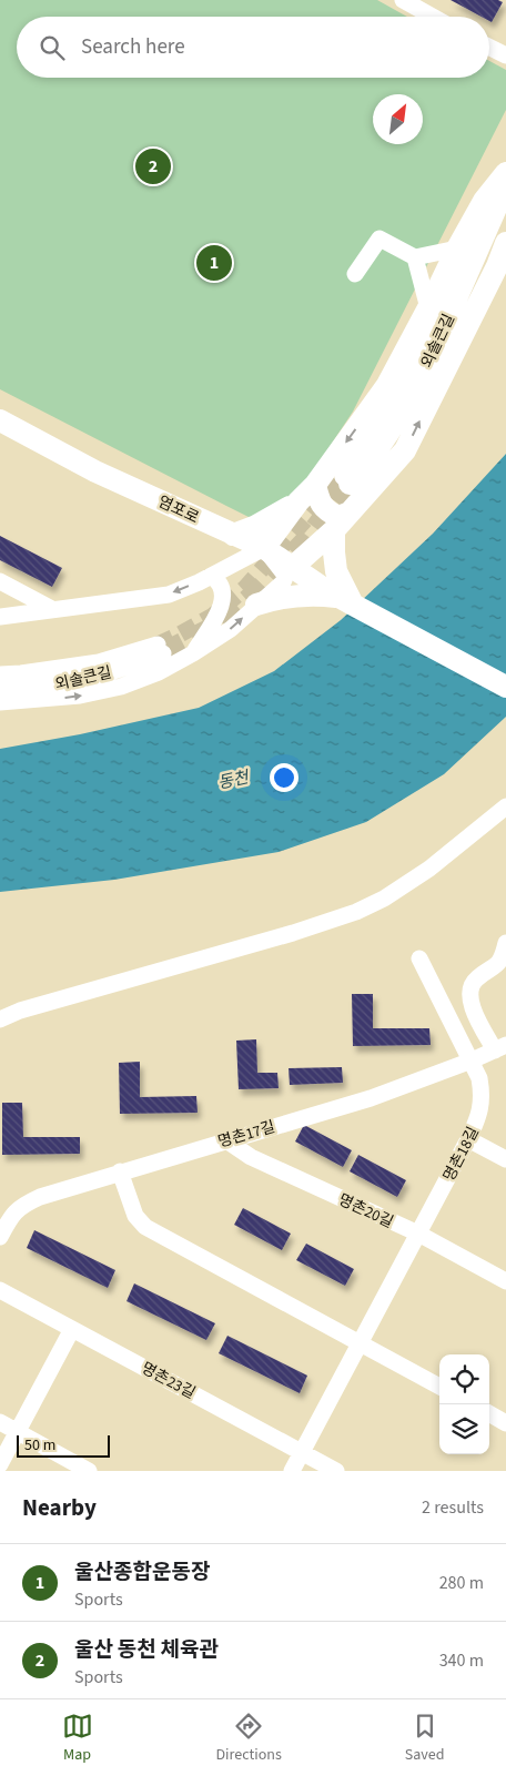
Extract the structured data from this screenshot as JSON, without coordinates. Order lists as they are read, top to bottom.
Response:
{
  "streets": {
    "main road": ["외솔큰길", "염포로"],
    "street": [
      "명촌17길",
      "명촌18길",
      "명촌20길",
      "명촌23길"
    ]
  },
  "crossings": [
    ["명촌17길", "명촌18길"],
    ["명촌17길", "명촌20길"],
    ["명촌18길", "명촌20길"],
    ["명촌18길", "명촌23길"]
  ],
  "water": ["동천"],
  "scale_bar": "50 m",
  "north": "top right",
  "page": {
    "search": "Search here",
    "pins": ["2", "1"],
    "scale": "50 m",
    "heading": ["Nearby", "2 results"],
    "list": [
      {
        "mark": "1",
        "name": "울산종합운동장",
        "note": "Sports",
        "value": "280 m"
      },
      {
        "mark": "2",
        "name": "울산 동천 체육관",
        "note": "Sports",
        "value": "340 m"
      }
    ],
    "nav": ["Map", "Directions", "Saved"]
  }
}
